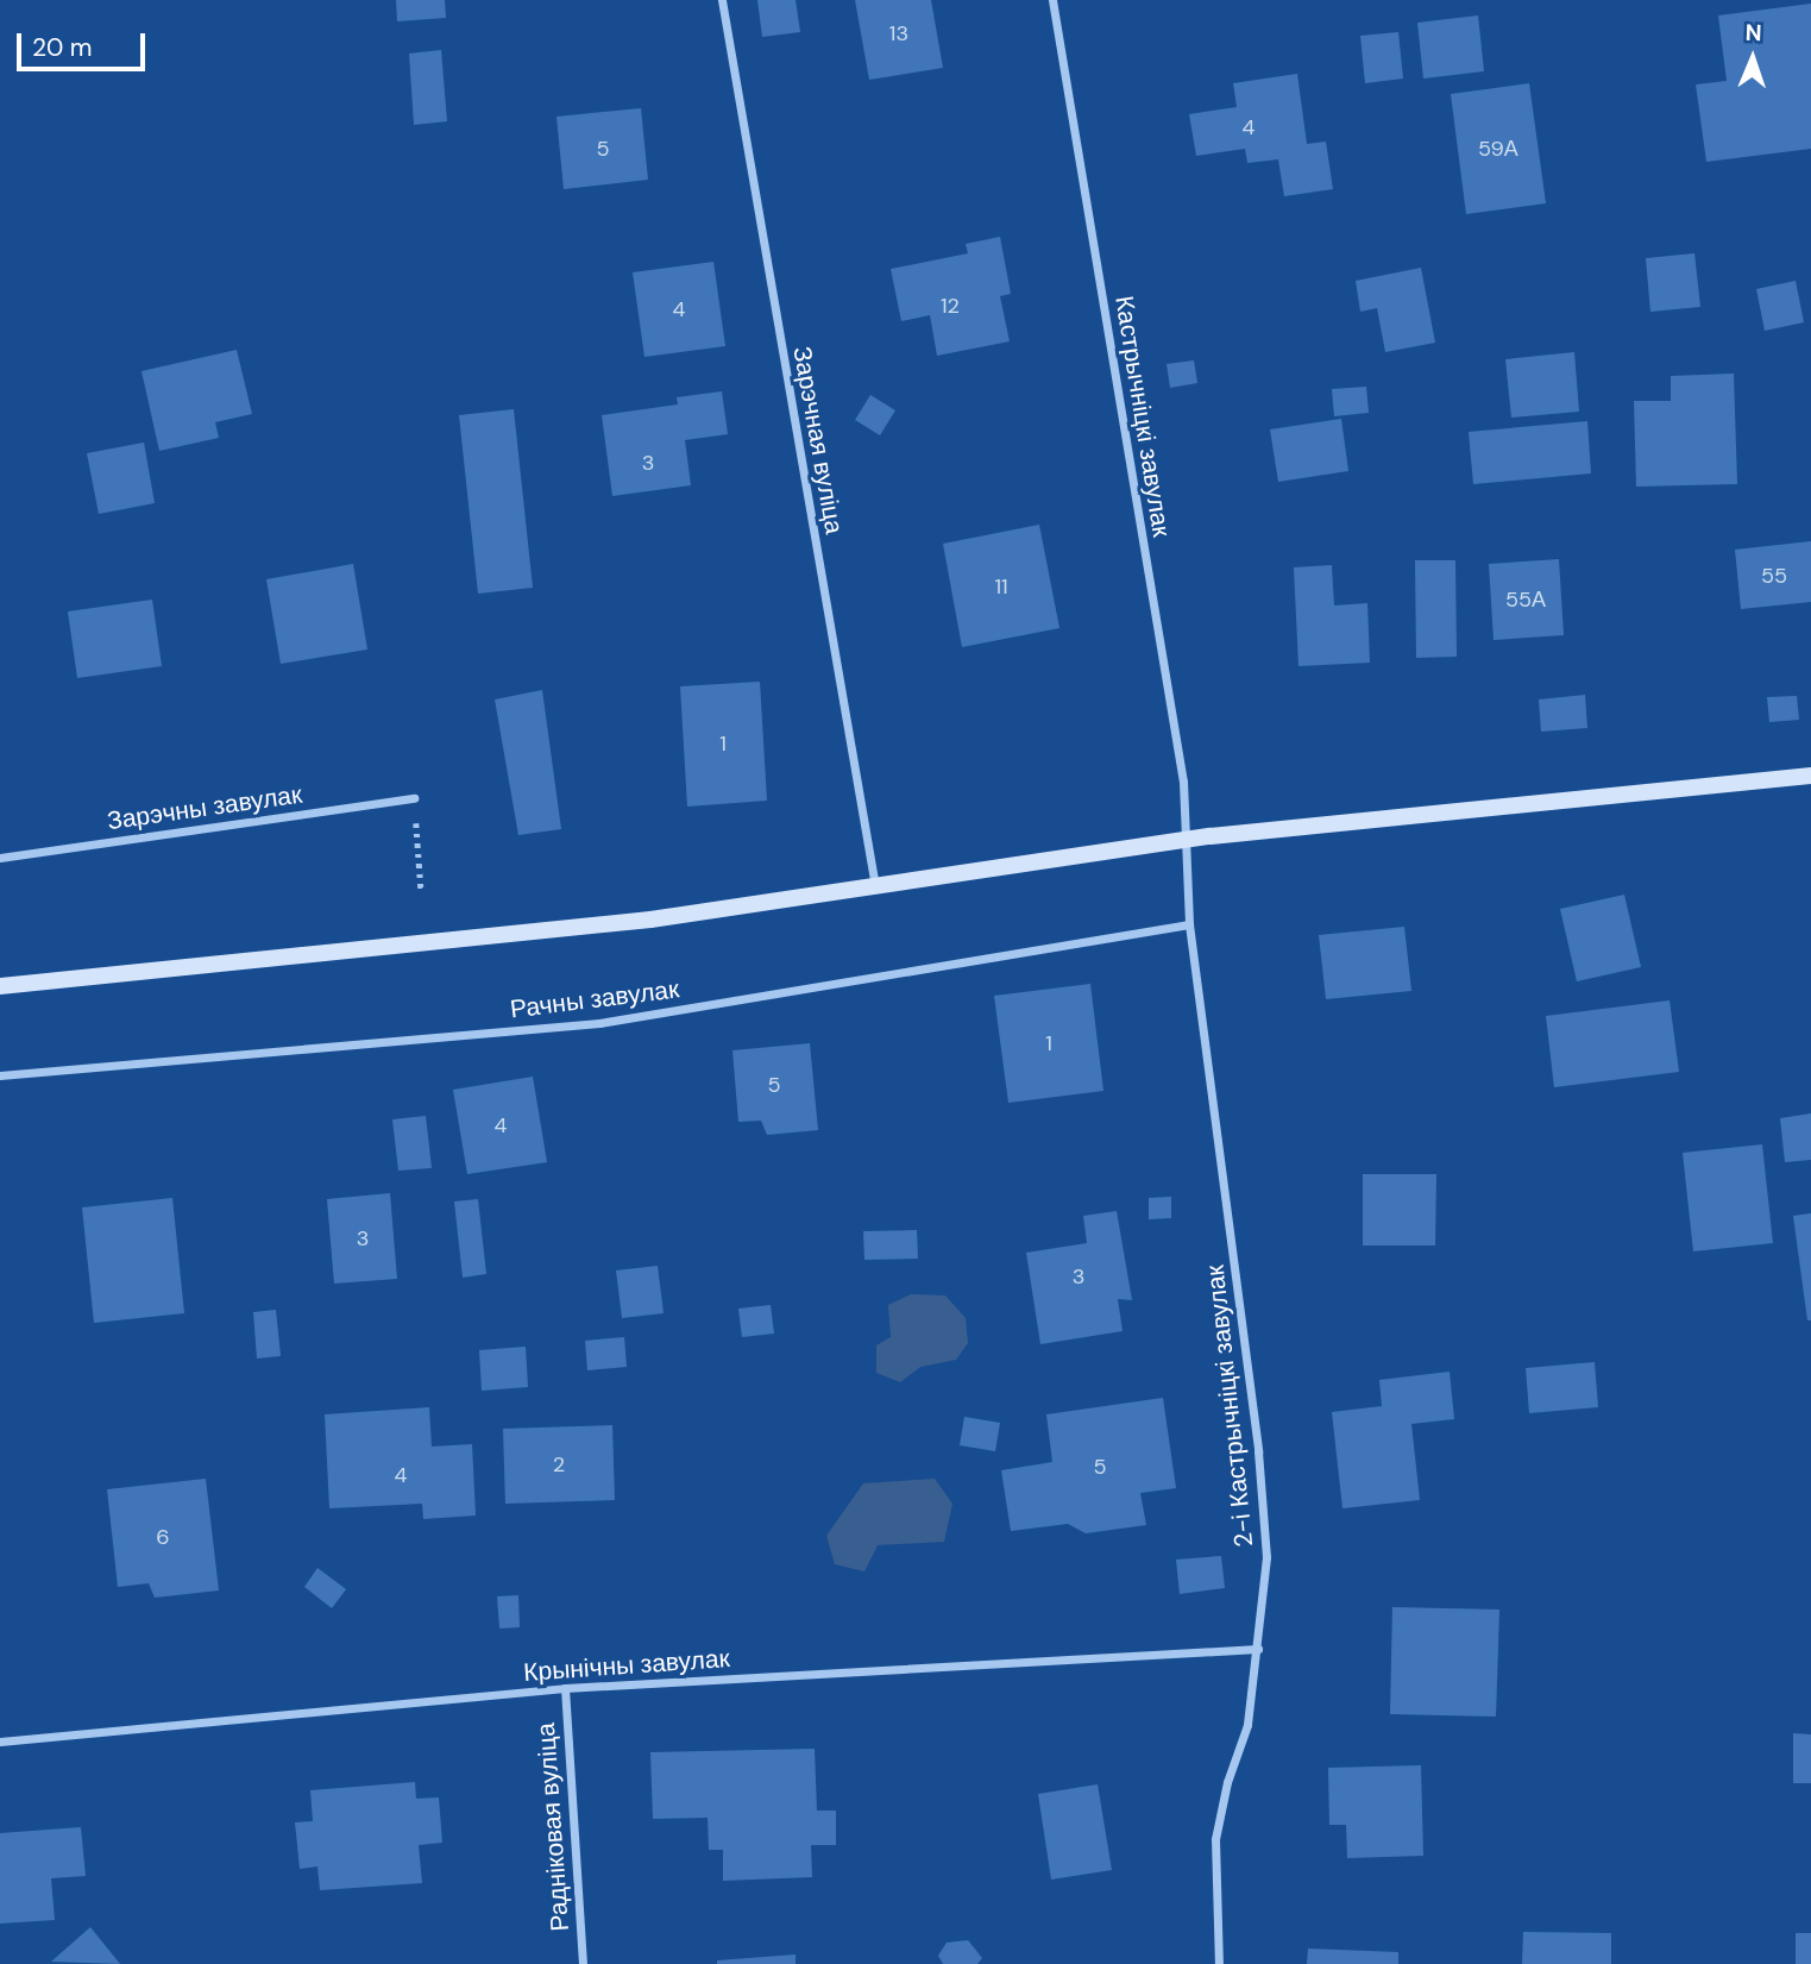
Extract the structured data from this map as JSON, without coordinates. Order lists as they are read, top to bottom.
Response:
{
  "streets": {
    "street": [
      "Кастрычніцкі завулак",
      "Зарэчная вуліца",
      "Зарэчны завулак",
      "Рачны завулак",
      "2-і Кастрычніцкі завулак",
      "Крынічны завулак",
      "Радніковая вуліца"
    ]
  },
  "crossings": [
    ["Кастрычніцкі завулак", "2-і Кастрычніцкі завулак"],
    ["Рачны завулак", "2-і Кастрычніцкі завулак"],
    ["2-і Кастрычніцкі завулак", "Крынічны завулак"],
    ["Крынічны завулак", "Радніковая вуліца"]
  ],
  "house_numbers": [
    "13",
    "4",
    "5",
    "59А",
    "12",
    "4",
    "3",
    "55",
    "11",
    "55А",
    "1",
    "1",
    "5",
    "4",
    "3",
    "3",
    "2",
    "5",
    "4",
    "6"
  ],
  "scale_bar": "20 m",
  "north": "top"
}
